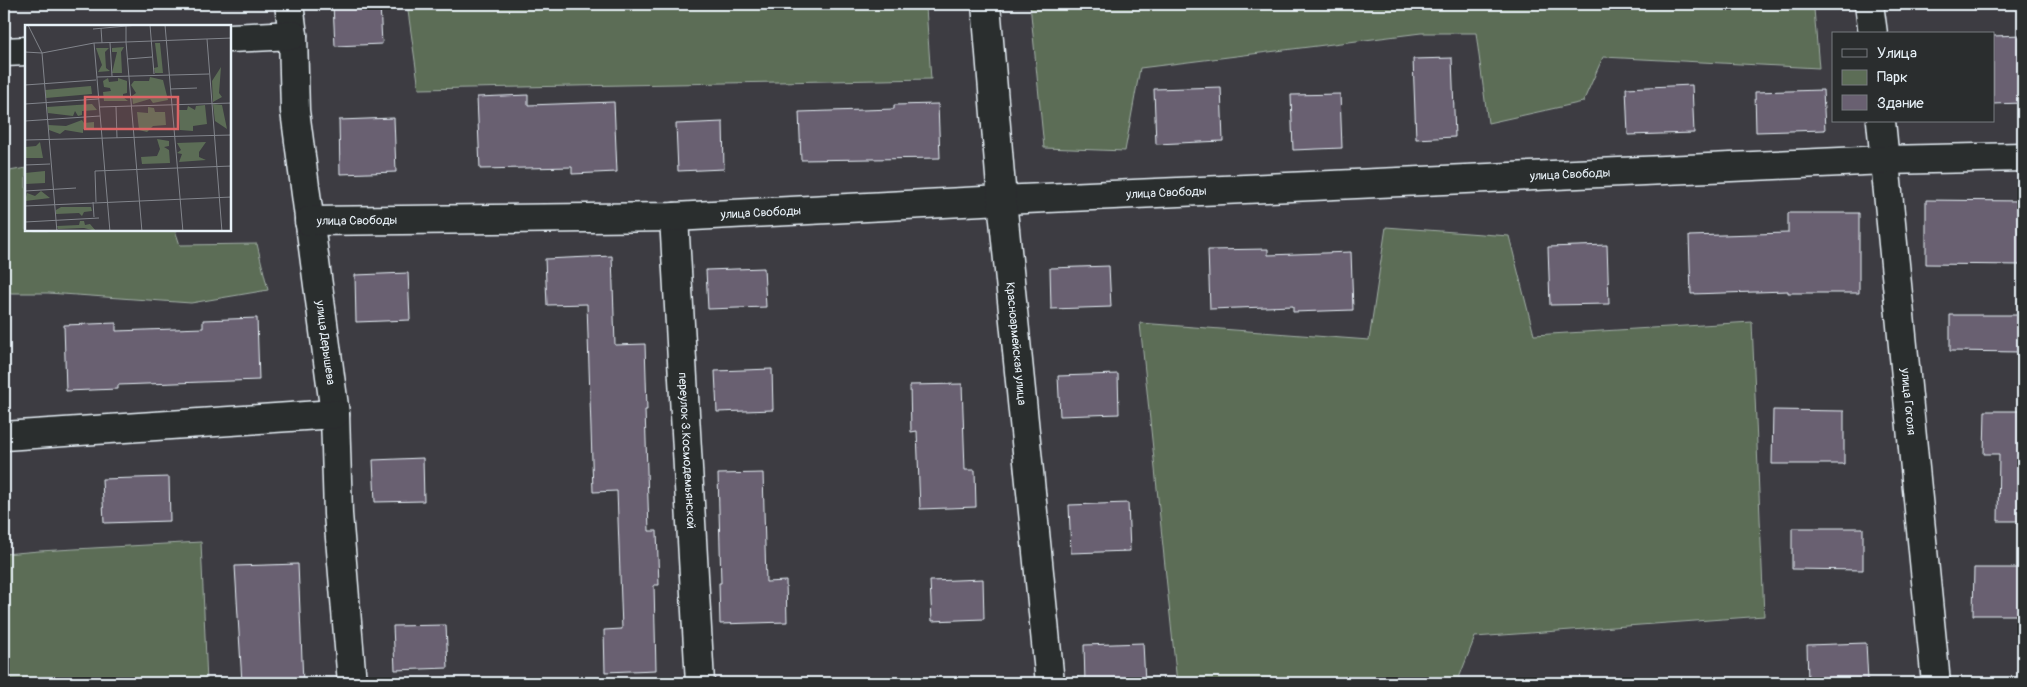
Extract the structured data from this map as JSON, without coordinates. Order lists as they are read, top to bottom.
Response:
{
  "streets": {
    "street": [
      "улица Свободы",
      "улица Дерышева",
      "Красноармейская улица",
      "улица Гоголя",
      "переулок З.Космодемьянской"
    ]
  },
  "crossings": [
    ["улица Свободы", "улица Дерышева"],
    ["улица Свободы", "Красноармейская улица"],
    ["улица Свободы", "улица Гоголя"],
    ["улица Свободы", "переулок З.Космодемьянской"]
  ],
  "legend": ["Улица", "Парк", "Здание"]
}
